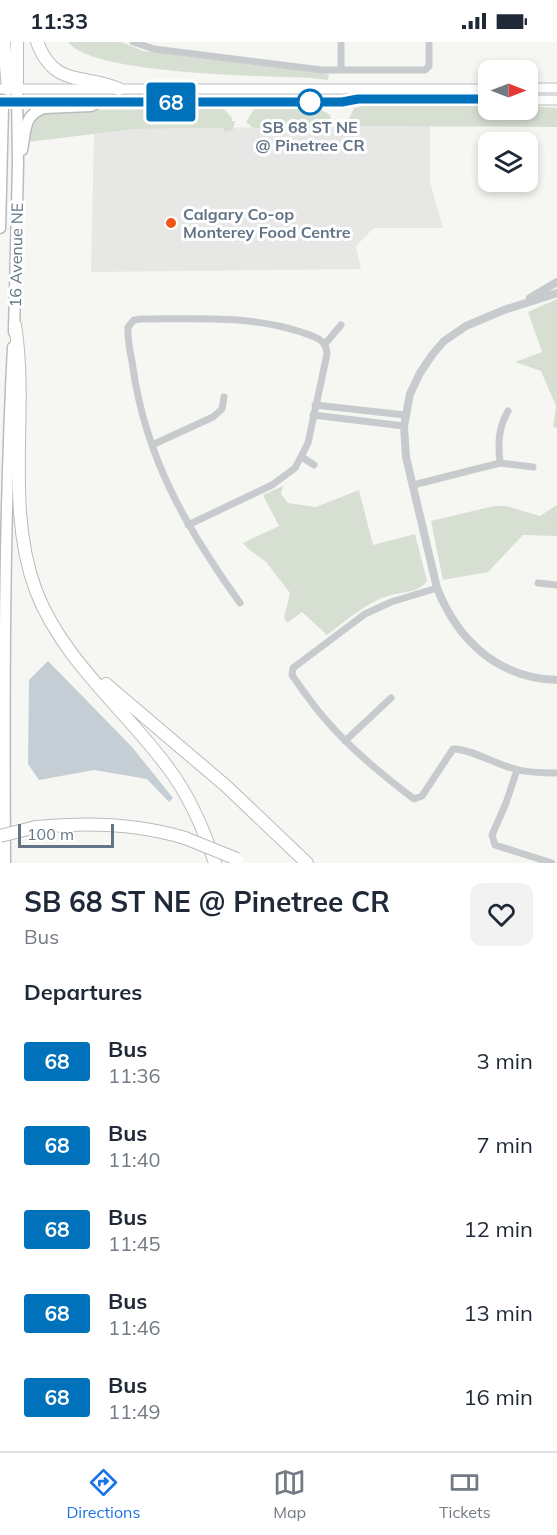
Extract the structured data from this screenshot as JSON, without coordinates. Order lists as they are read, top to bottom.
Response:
{
  "streets": {
    "highway": ["16 Avenue NE"]
  },
  "places": ["SB 68 ST NE @ Pinetree CR", "Calgary Co-op Monterey Food Centre"],
  "lines": ["bus line 68"],
  "scale_bar": "100 m",
  "north": "right",
  "page": {
    "status": "11:33",
    "on_map": "68",
    "scale": "100 m",
    "heading": [
      ["SB 68 ST NE @ Pinetree CR", "Bus"],
      "Departures"
    ],
    "list": [
      {
        "mark": "68",
        "name": "Bus",
        "note": "11:36",
        "value": "3 min"
      },
      {
        "mark": "68",
        "name": "Bus",
        "note": "11:40",
        "value": "7 min"
      },
      {
        "mark": "68",
        "name": "Bus",
        "note": "11:45",
        "value": "12 min"
      },
      {
        "mark": "68",
        "name": "Bus",
        "note": "11:46",
        "value": "13 min"
      },
      {
        "mark": "68",
        "name": "Bus",
        "note": "11:49",
        "value": "16 min"
      }
    ],
    "tabs": ["Directions", "Map", "Tickets"]
  }
}
